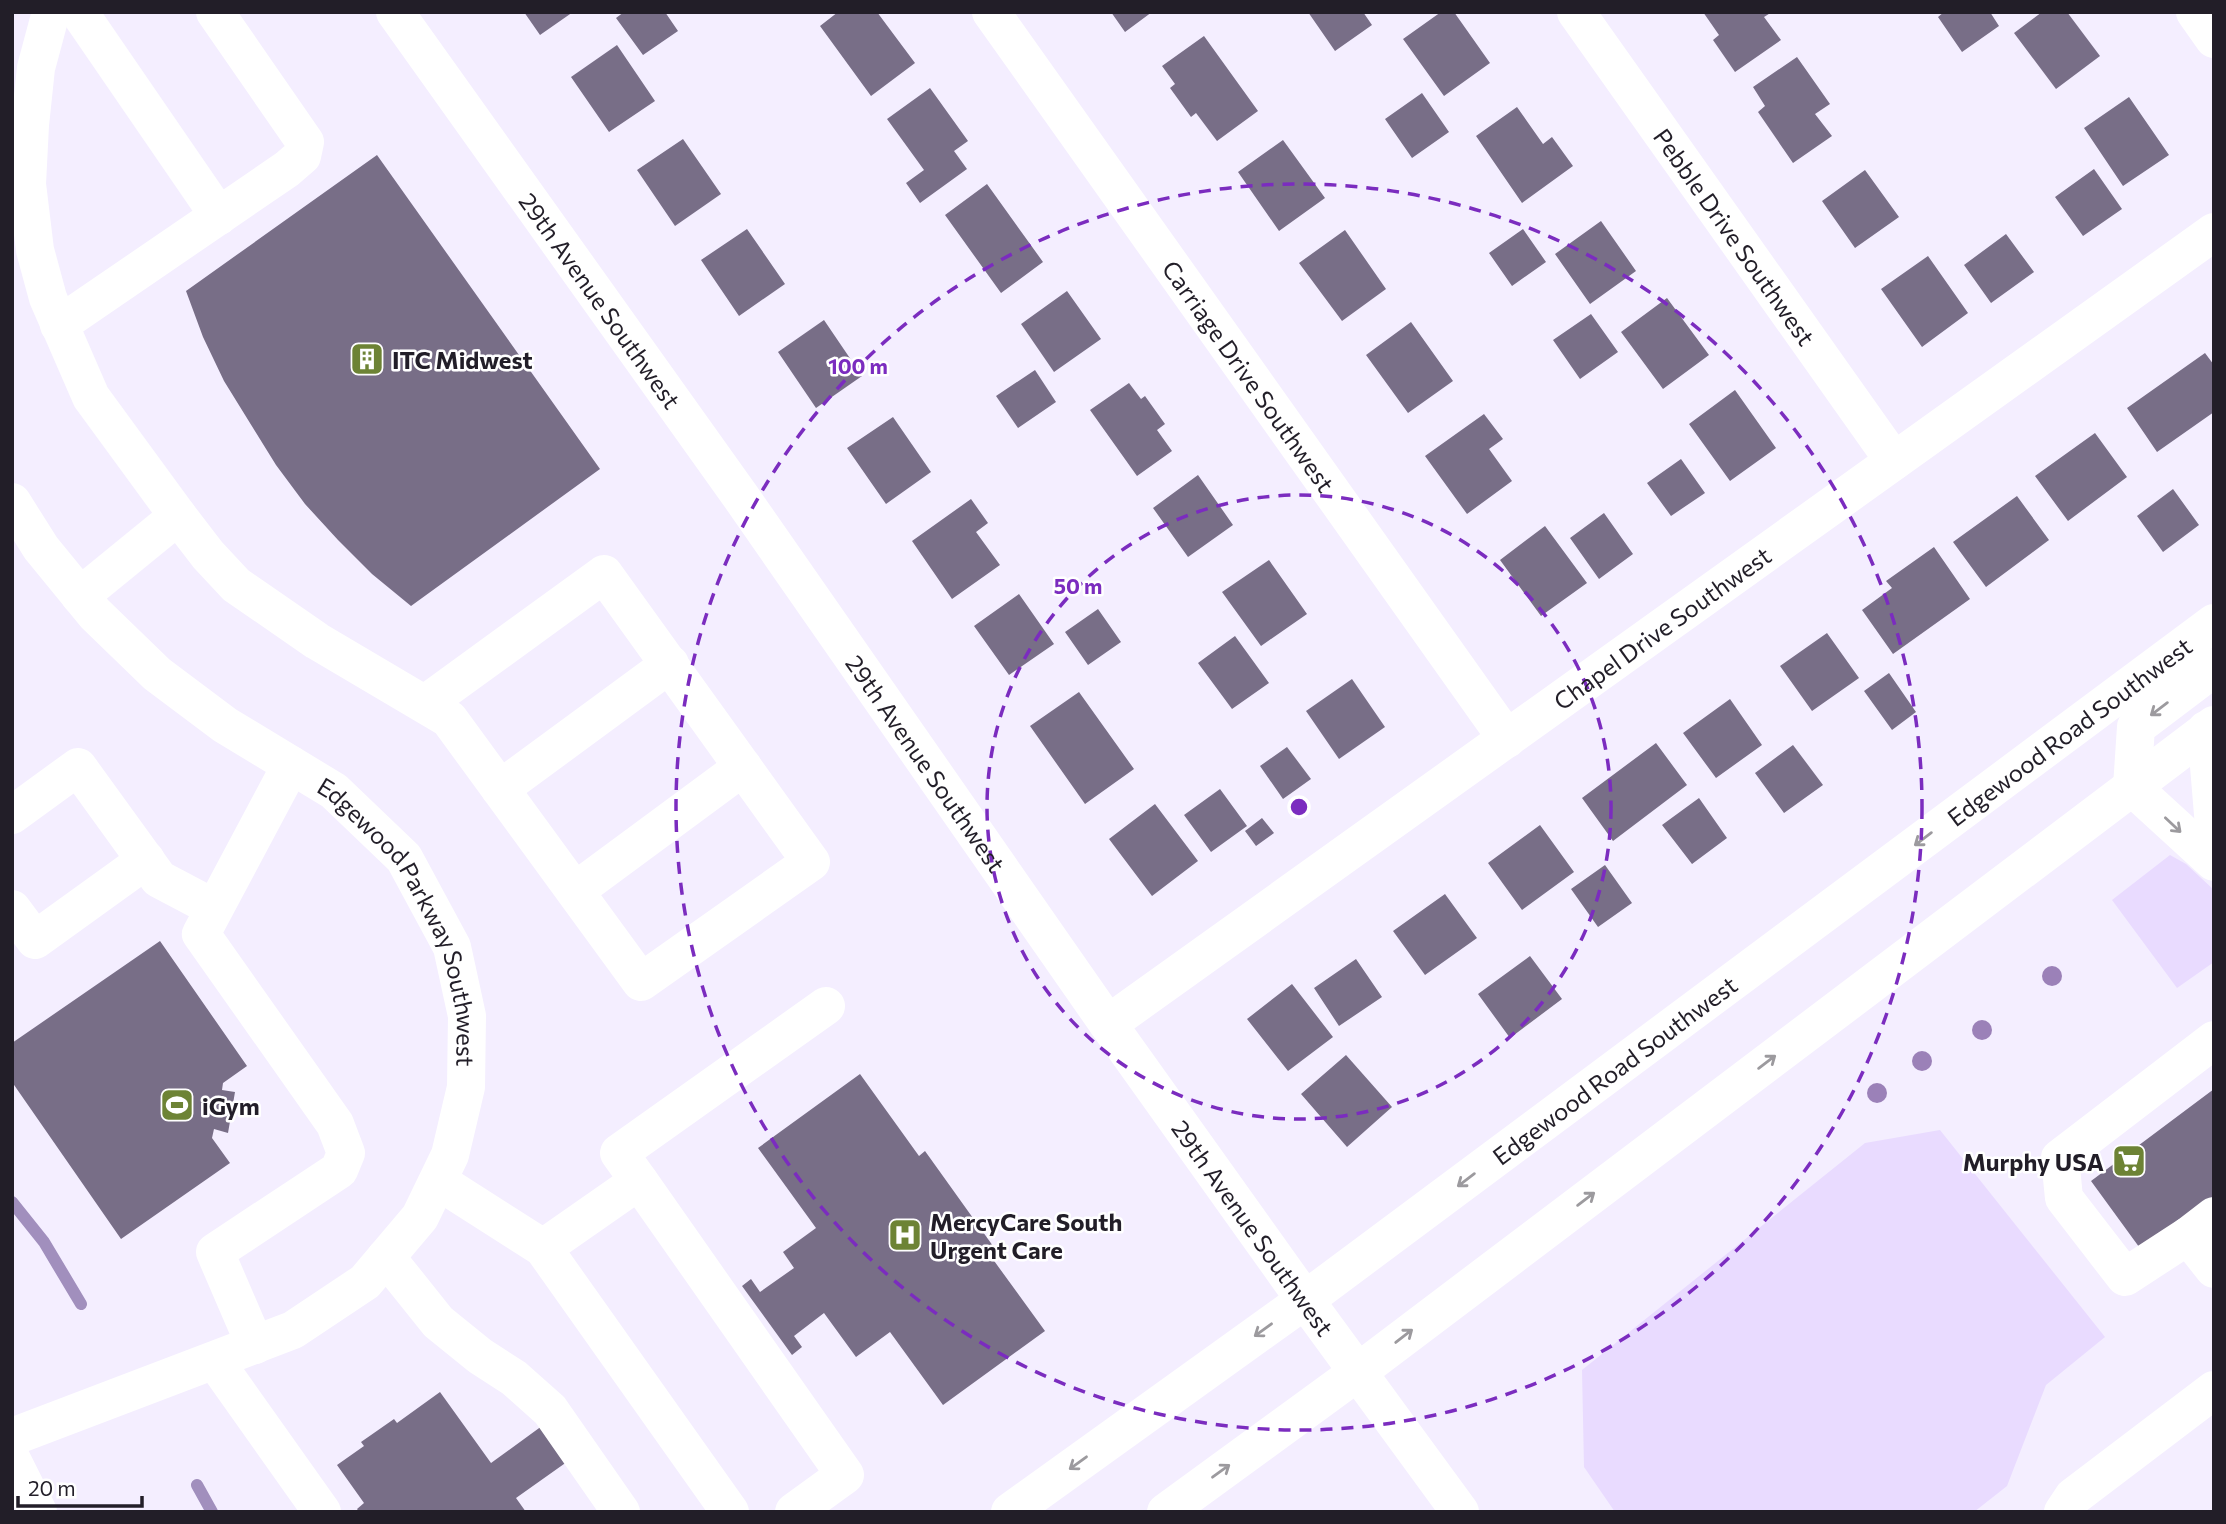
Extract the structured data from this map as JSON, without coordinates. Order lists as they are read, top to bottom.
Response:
{
  "streets": {
    "street": [
      "Pebble Drive Southwest",
      "29th Avenue Southwest",
      "Carriage Drive Southwest",
      "Chapel Drive Southwest",
      "Edgewood Road Southwest",
      "Edgewood Parkway Southwest"
    ]
  },
  "crossings": [
    ["Pebble Drive Southwest", "Chapel Drive Southwest"],
    ["29th Avenue Southwest", "Chapel Drive Southwest"],
    ["29th Avenue Southwest", "Edgewood Road Southwest"],
    ["Carriage Drive Southwest", "Chapel Drive Southwest"]
  ],
  "places": {
    "building": ["ITC Midwest"],
    "sports": ["iGym"],
    "supermarket": ["Murphy USA"],
    "hospital": ["MercyCare South Urgent Care"]
  },
  "scale_bar": "20 m",
  "rings": ["100 m", "50 m"]
}
